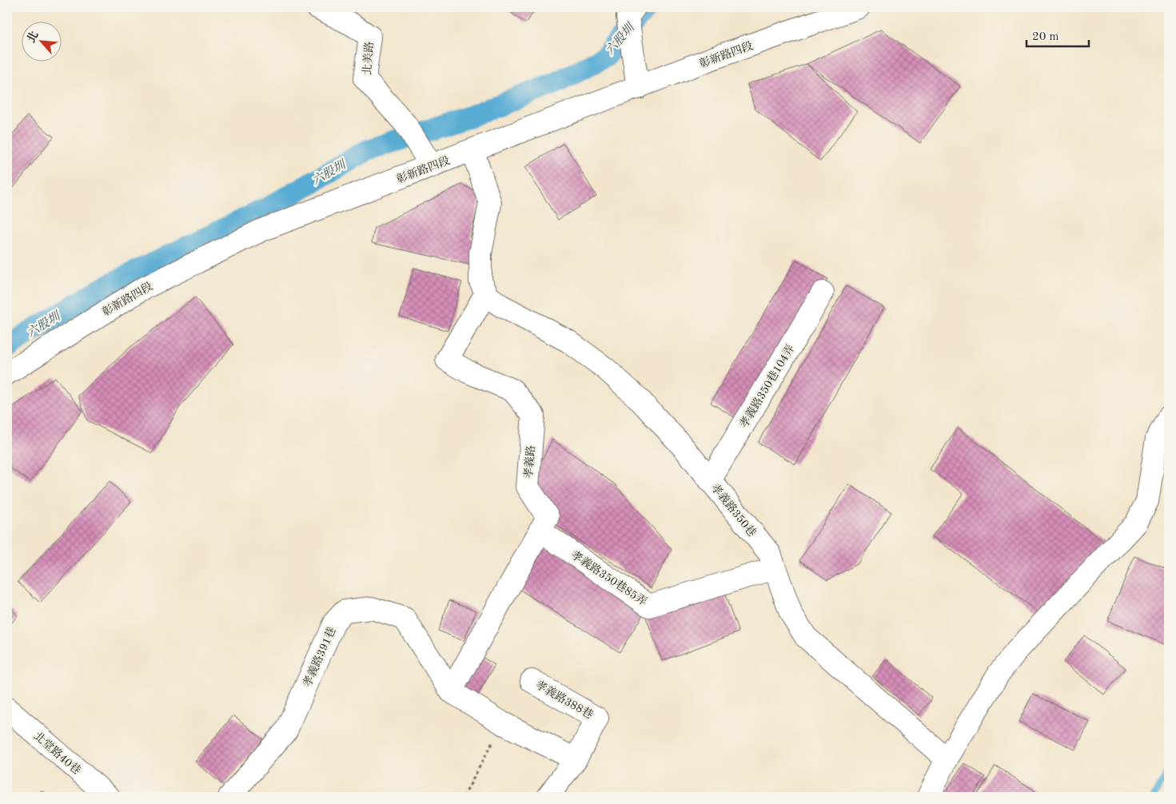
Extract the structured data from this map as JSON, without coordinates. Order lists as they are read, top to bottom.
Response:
{
  "streets": {
    "street": [
      "彰新路四段",
      "北美路",
      "孝義路350巷104弄",
      "孝義路",
      "孝義路350巷",
      "孝義路350巷85弄",
      "孝義路391巷",
      "孝義路388巷",
      "北堂路40巷"
    ]
  },
  "crossings": [
    ["彰新路四段", "北美路"],
    ["孝義路350巷104弄", "孝義路350巷"],
    ["孝義路", "孝義路350巷"],
    ["孝義路", "孝義路350巷85弄"],
    ["孝義路", "孝義路391巷"],
    ["孝義路350巷", "孝義路350巷85弄"]
  ],
  "water": ["六股圳"],
  "scale_bar": "20 m",
  "north": "top left"
}
